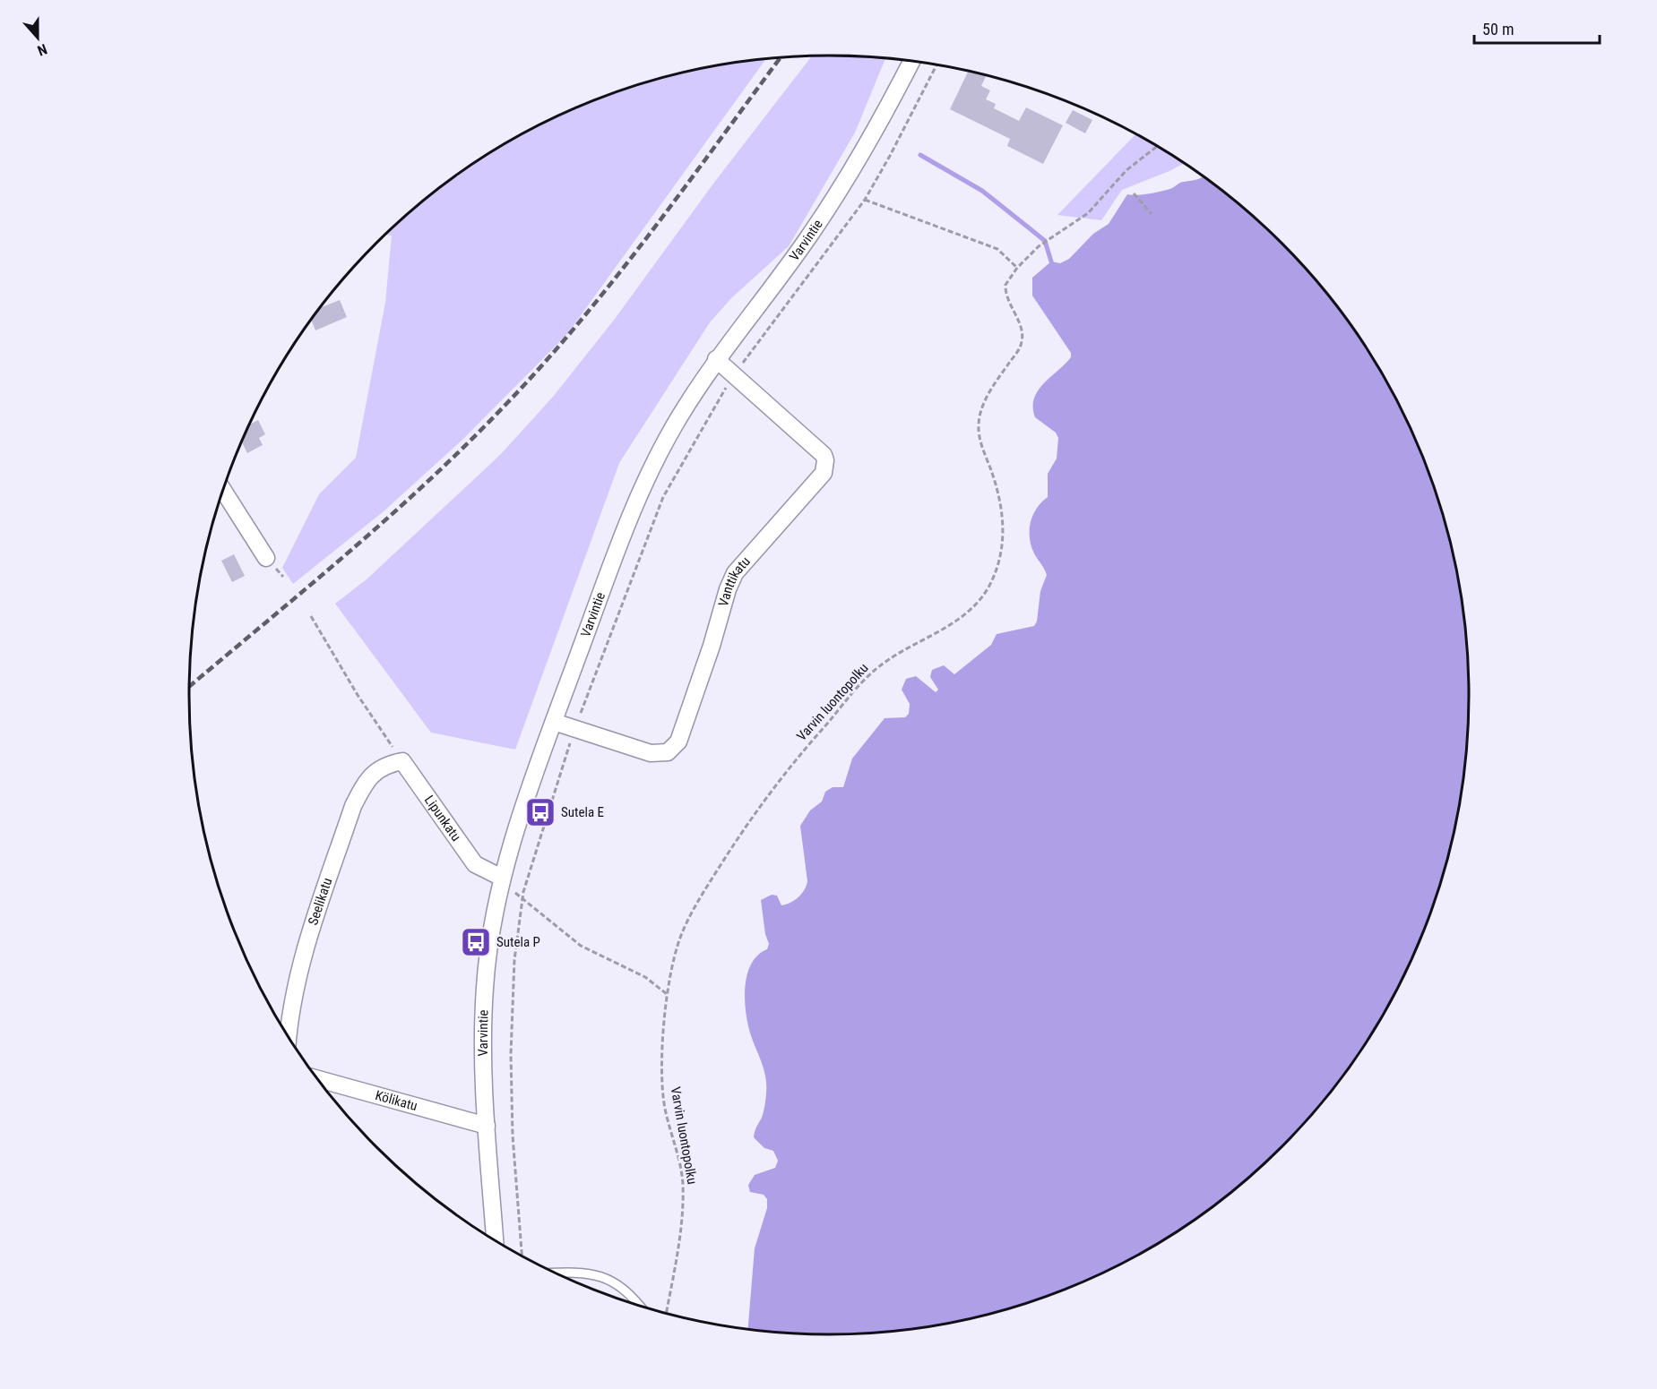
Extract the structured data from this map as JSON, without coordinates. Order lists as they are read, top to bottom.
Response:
{
  "streets": {
    "street": [
      "Varvintie",
      "Vanttikatu",
      "Lipunkatu",
      "Seelikatu",
      "Kölikatu"
    ],
    "path": ["Varvin luontopolku"]
  },
  "crossings": [
    ["Varvintie", "Vanttikatu"],
    ["Varvintie", "Lipunkatu"],
    ["Varvintie", "Kölikatu"],
    ["Lipunkatu", "Seelikatu"]
  ],
  "places": {
    "bus stop": ["Sutela E", "Sutela P"]
  },
  "scale_bar": "50 m",
  "north": "bottom"
}
